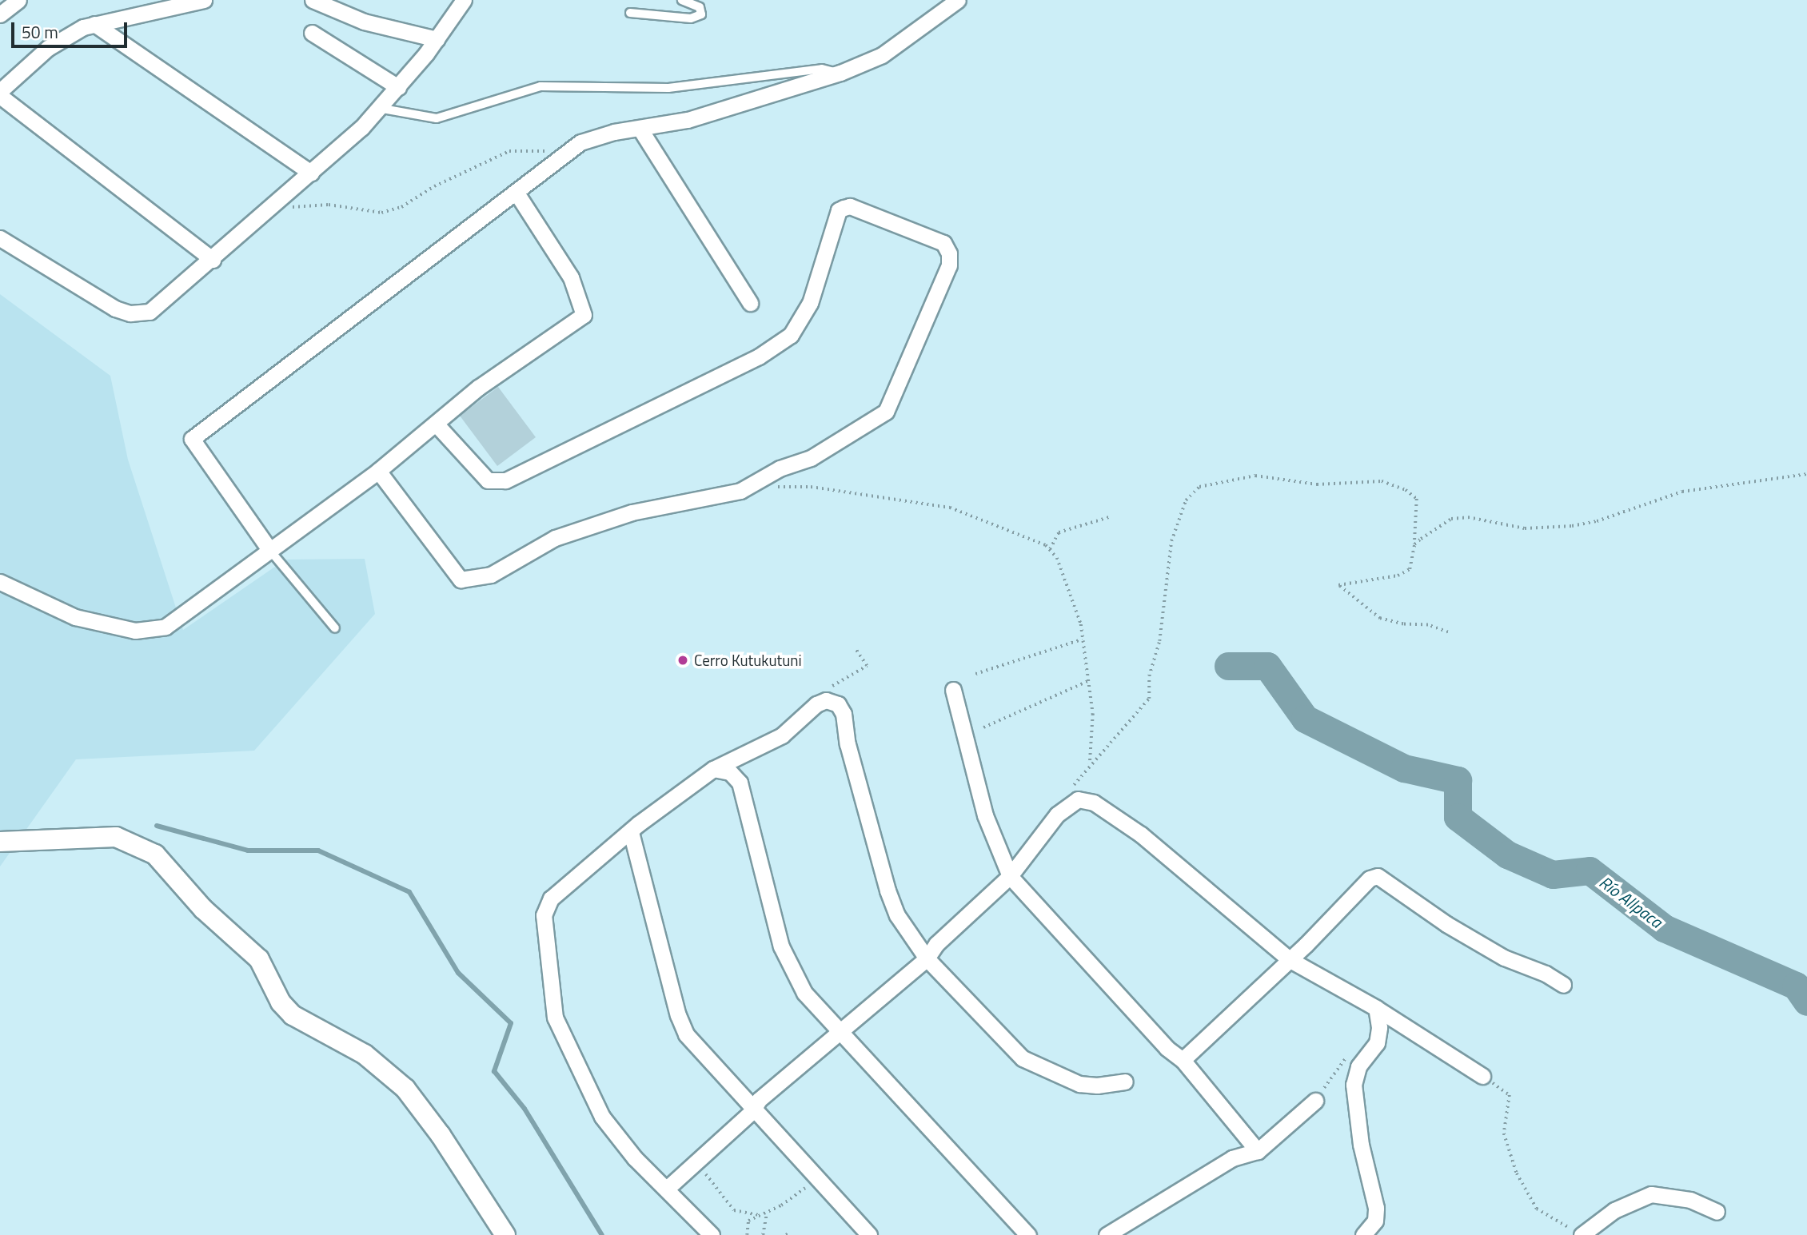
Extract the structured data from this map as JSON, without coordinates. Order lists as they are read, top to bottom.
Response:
{
  "water": ["Río Allpaca"],
  "places": ["Cerro Kutukutuni"],
  "scale_bar": "50 m"
}
